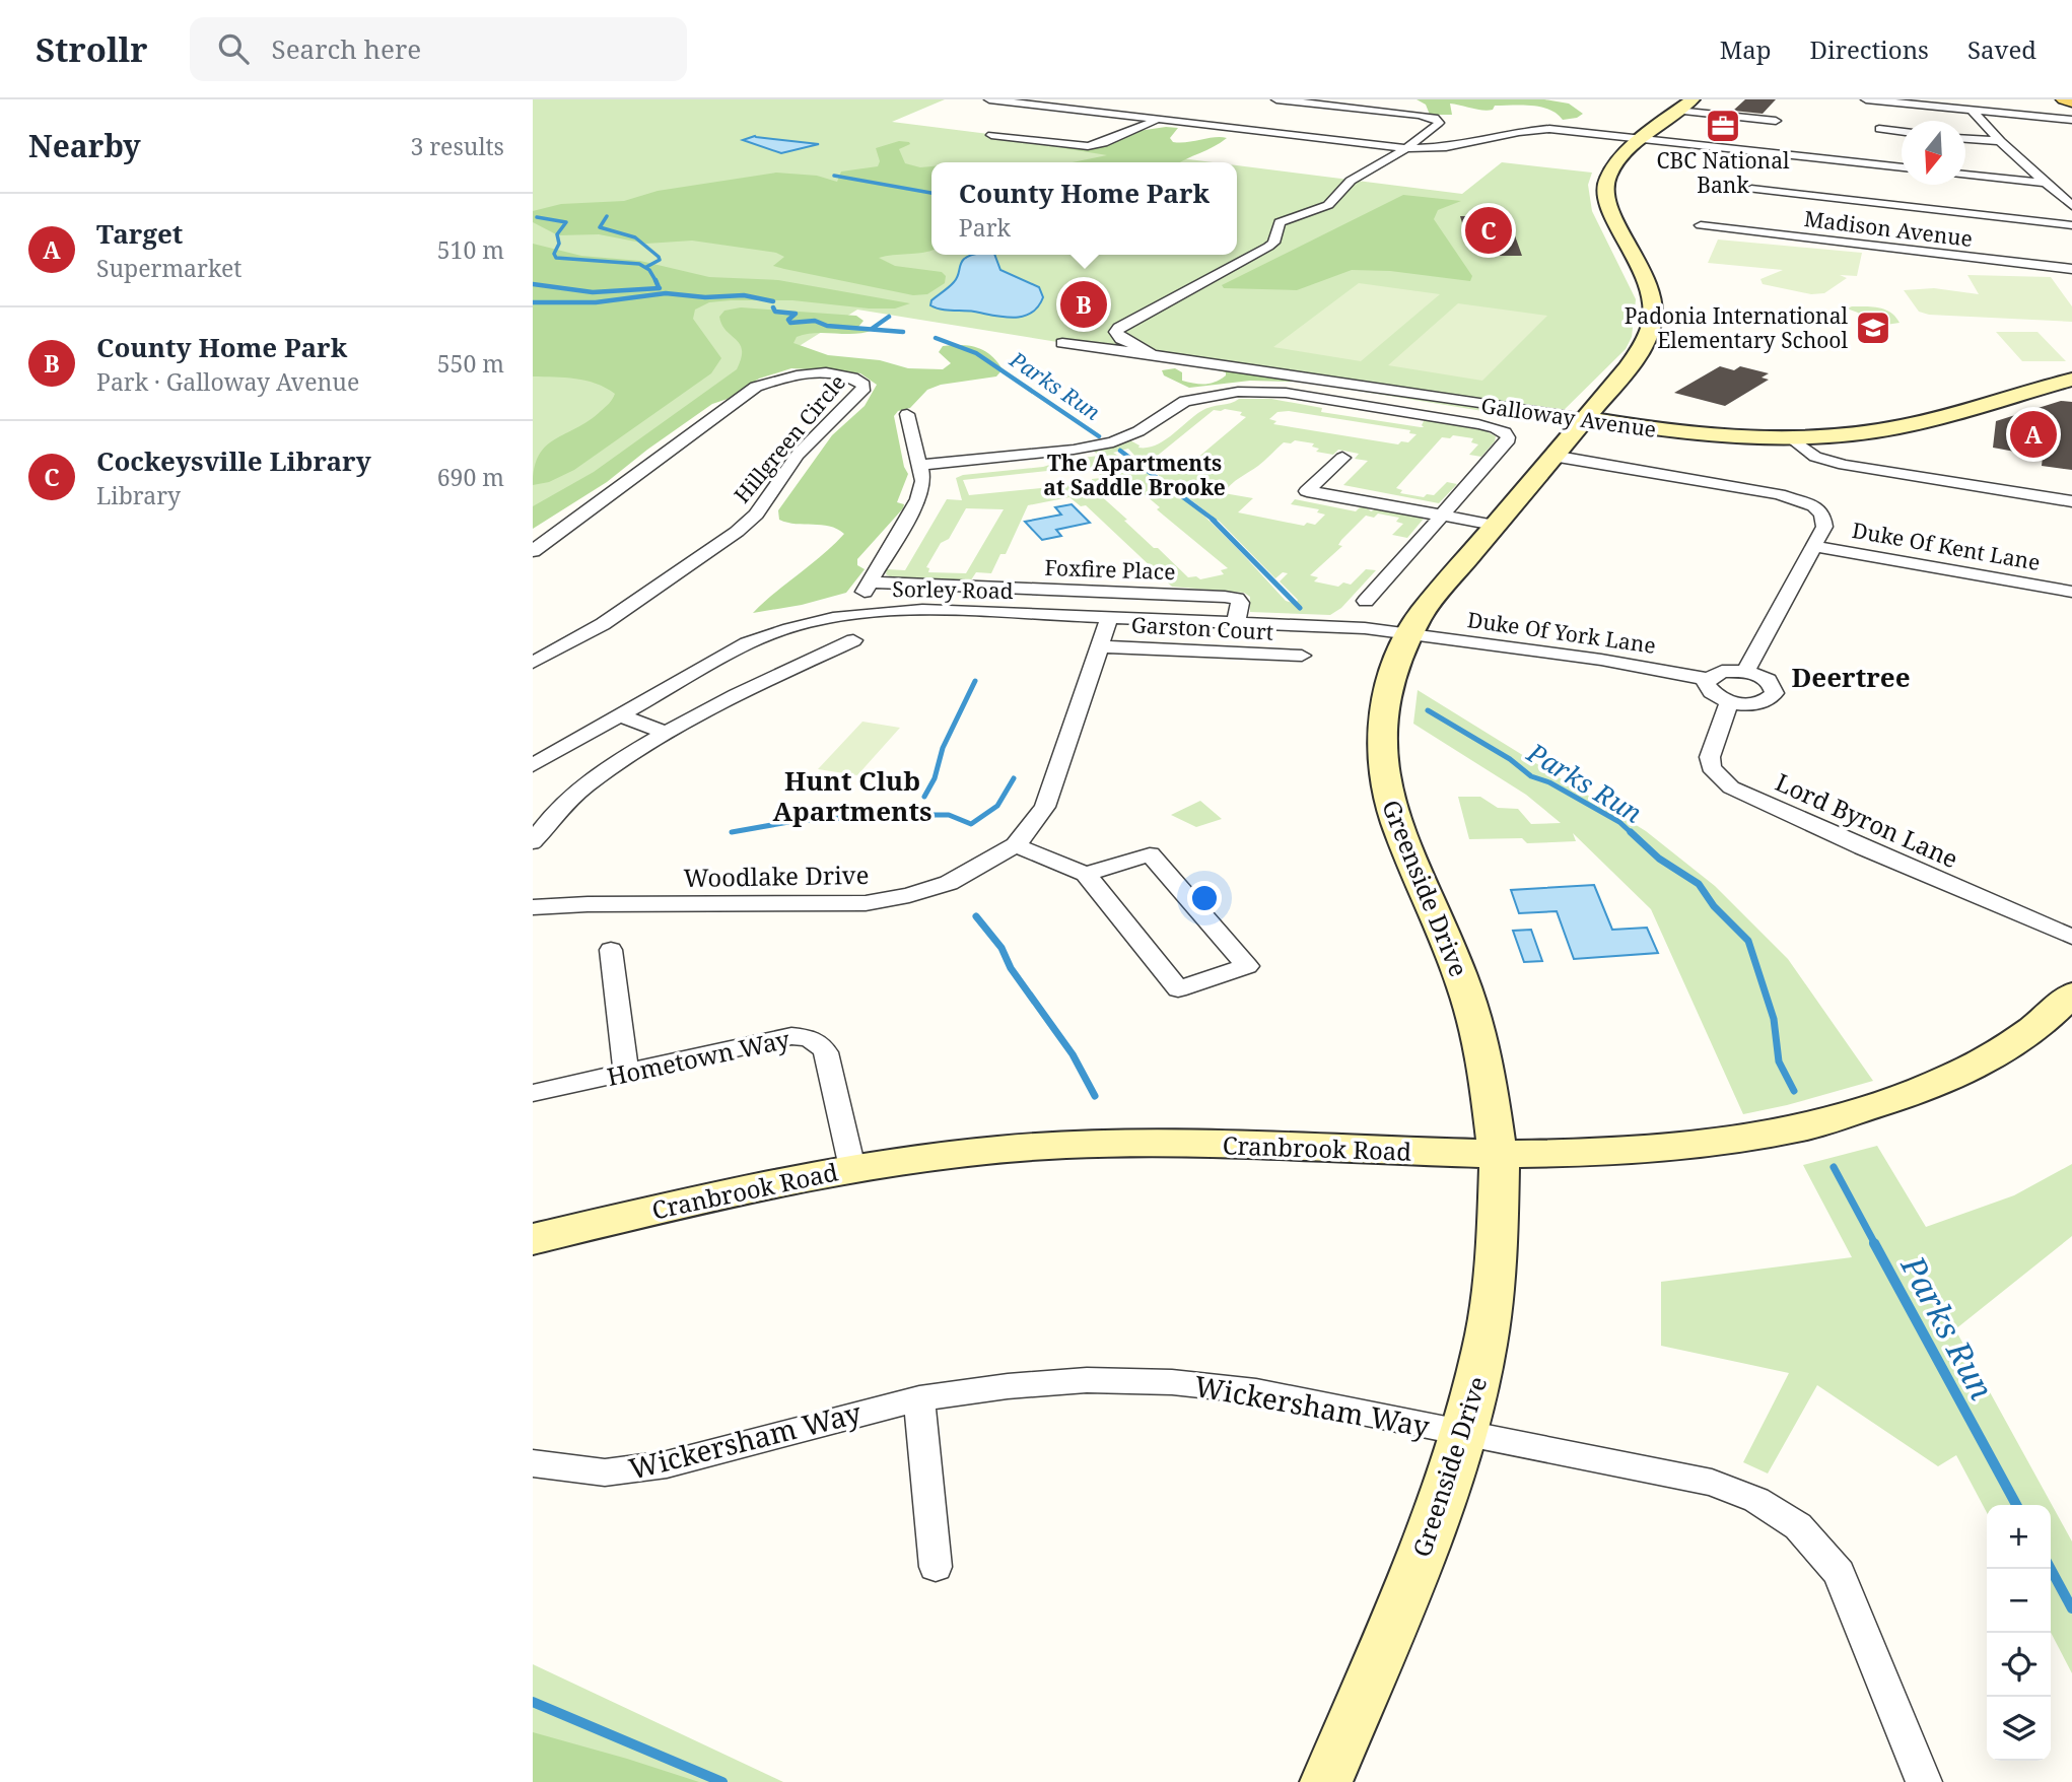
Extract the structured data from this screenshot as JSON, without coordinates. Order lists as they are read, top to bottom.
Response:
{
  "streets": {
    "street": [
      "Madison Avenue",
      "Galloway Avenue",
      "Hillgreen Circle",
      "Duke Of Kent Lane",
      "Foxfire Place",
      "Sorley Road",
      "Garston Court",
      "Duke Of York Lane",
      "Lord Byron Lane",
      "Woodlake Drive",
      "Greenside Drive",
      "Hometown Way",
      "Cranbrook Road",
      "Wickersham Way"
    ]
  },
  "crossings": [
    ["Galloway Avenue", "Greenside Drive"],
    ["Foxfire Place", "Sorley Road"],
    ["Sorley Road", "Duke Of York Lane"],
    ["Sorley Road", "Woodlake Drive"],
    ["Sorley Road", "Greenside Drive"],
    ["Garston Court", "Woodlake Drive"],
    ["Duke Of York Lane", "Greenside Drive"],
    ["Greenside Drive", "Cranbrook Road"],
    ["Greenside Drive", "Wickersham Way"],
    ["Hometown Way", "Cranbrook Road"]
  ],
  "districts": ["The Apartments at Saddle Brooke", "Deertree", "Hunt Club Apartments"],
  "water": ["Parks Run"],
  "places": {
    "office": ["CBC National Bank"],
    "school or university": ["Padonia International Elementary School"]
  },
  "north": "bottom",
  "page": {
    "header": "Strollr",
    "search": "Search here",
    "nav": ["Map", "Directions", "Saved"],
    "heading": ["Nearby", "3 results"],
    "popup": ["County Home Park", "Park"],
    "list": [
      {
        "mark": "A",
        "name": "Target",
        "note": "Supermarket",
        "value": "510 m"
      },
      {
        "mark": "B",
        "name": "County Home Park",
        "note": "Park · Galloway Avenue",
        "value": "550 m"
      },
      {
        "mark": "C",
        "name": "Cockeysville Library",
        "note": "Library",
        "value": "690 m"
      }
    ],
    "pins": ["C", "B", "A"],
    "map_buttons": ["+", "−"]
  }
}
